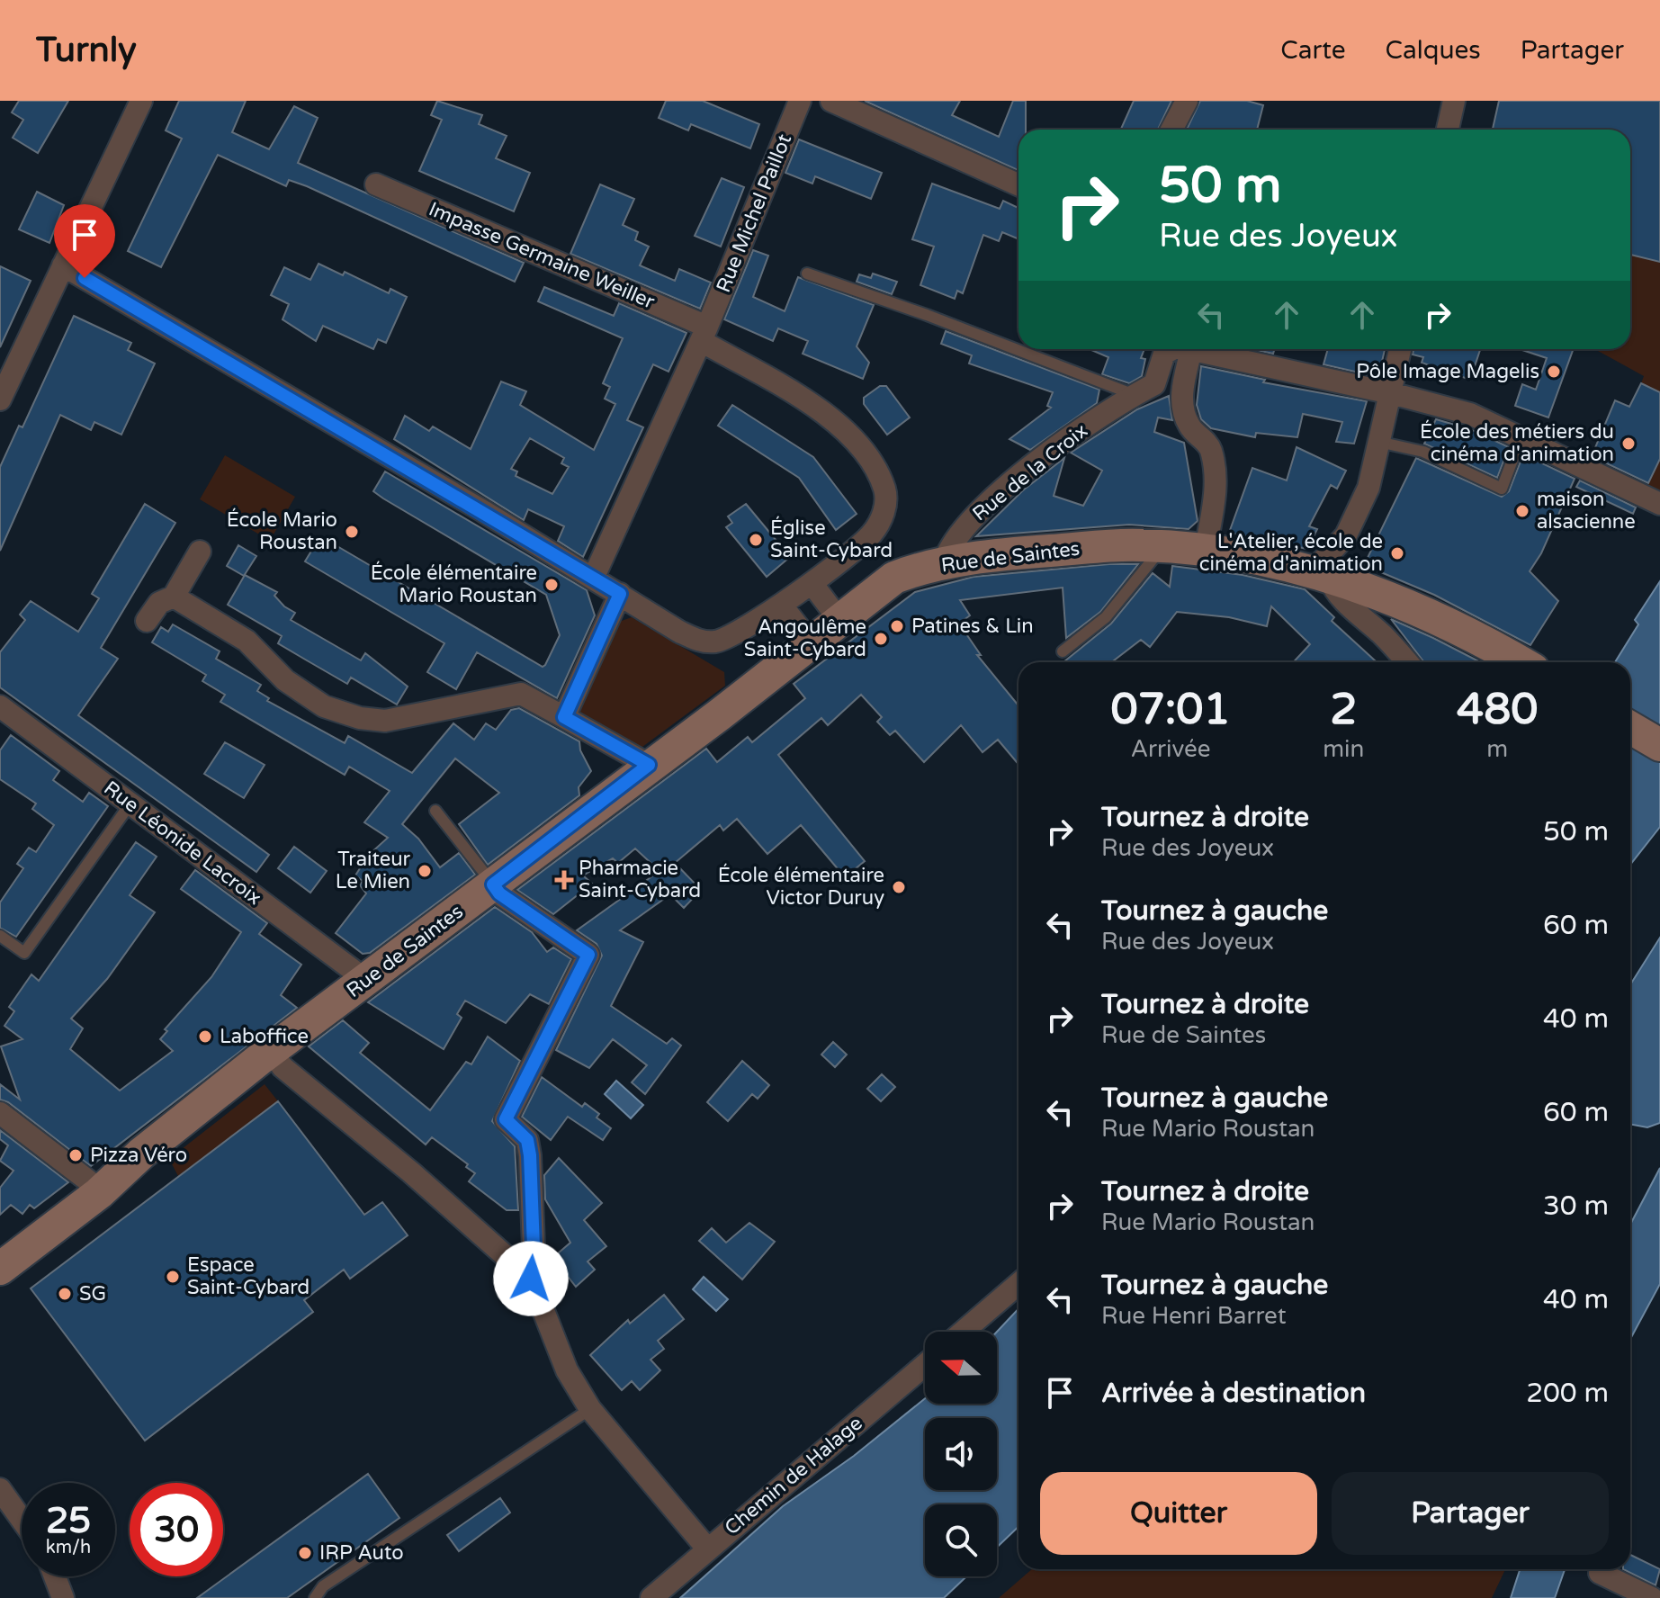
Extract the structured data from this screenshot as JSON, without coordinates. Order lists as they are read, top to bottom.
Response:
{
  "streets": {
    "main road": ["Rue de Saintes"],
    "street": [
      "Rue Michel Paillot",
      "Impasse Germaine Weiller",
      "Rue de la Croix",
      "Rue Léonide Lacroix",
      "Chemin de Halage"
    ]
  },
  "crossings": [
    ["Rue Michel Paillot", "Impasse Germaine Weiller"],
    ["Rue de la Croix", "Rue de Saintes"],
    ["Rue de Saintes", "Rue Léonide Lacroix"]
  ],
  "places": {
    "other": [
      "Pôle Image Magelis",
      "École des métiers du cinéma d'animation",
      "maison alsacienne",
      "École Mario Roustan",
      "Église Saint-Cybard",
      "L'Atelier, école de cinéma d'animation",
      "École élémentaire Mario Roustan",
      "Patines & Lin",
      "Angoulême Saint-Cybard",
      "Traiteur Le Mien",
      "École élémentaire Victor Duruy",
      "Laboffice",
      "Pizza Véro",
      "Espace Saint-Cybard",
      "SG",
      "IRP Auto"
    ],
    "health": ["Pharmacie Saint-Cybard"]
  },
  "north": "left",
  "page": {
    "header": "Turnly",
    "nav": ["Carte", "Calques", "Partager"],
    "turn": ["50 m", "Rue des Joyeux"],
    "eta": [
      "07:01",
      "Arrivée",
      "2",
      "min",
      "480",
      "m"
    ],
    "list": [
      {
        "name": "Tournez à droite",
        "note": "Rue des Joyeux",
        "value": "50 m"
      },
      {
        "name": "Tournez à gauche",
        "note": "Rue des Joyeux",
        "value": "60 m"
      },
      {
        "name": "Tournez à droite",
        "note": "Rue de Saintes",
        "value": "40 m"
      },
      {
        "name": "Tournez à gauche",
        "note": "Rue Mario Roustan",
        "value": "60 m"
      },
      {
        "name": "Tournez à droite",
        "note": "Rue Mario Roustan",
        "value": "30 m"
      },
      {
        "name": "Tournez à gauche",
        "note": "Rue Henri Barret",
        "value": "40 m"
      },
      {
        "name": "Arrivée à destination",
        "value": "200 m"
      }
    ],
    "buttons": ["Quitter", "Partager"],
    "speed": "25 km/h",
    "limit": "30"
  }
}
